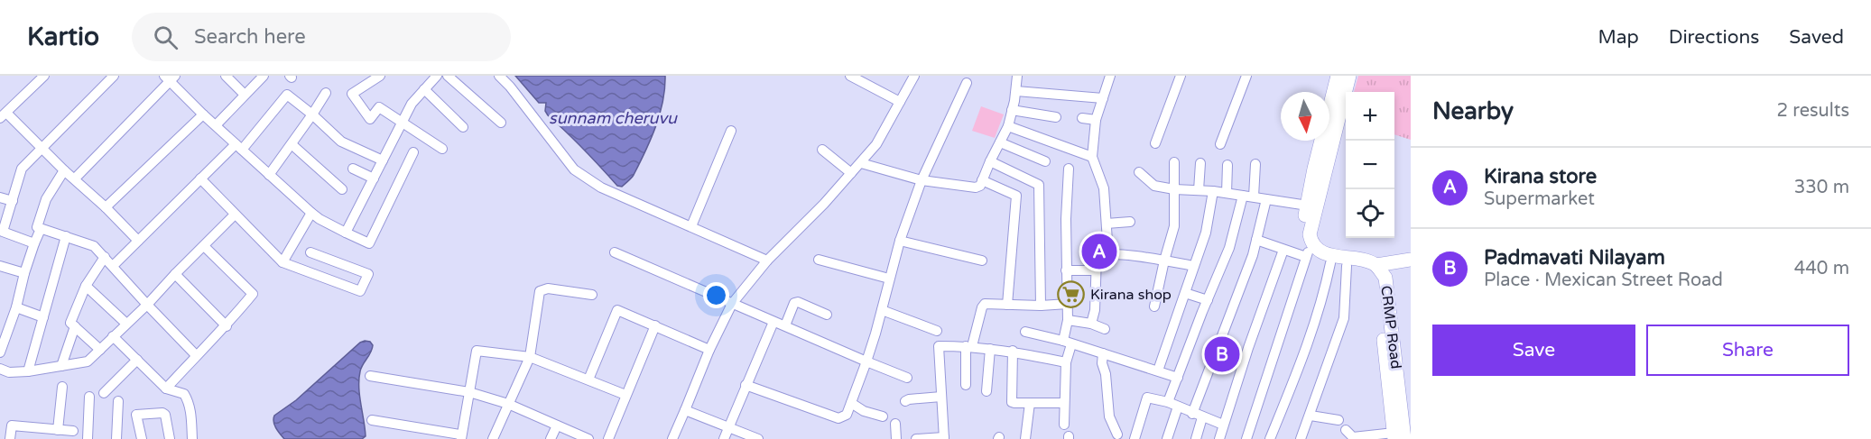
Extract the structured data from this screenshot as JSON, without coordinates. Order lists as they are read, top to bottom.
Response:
{
  "streets": {
    "main road": ["CRMP Road"]
  },
  "water": ["sunnam cheruvu"],
  "places": {
    "supermarket": ["Kirana shop"]
  },
  "north": "bottom",
  "page": {
    "header": "Kartio",
    "search": "Search here",
    "nav": ["Map", "Directions", "Saved"],
    "heading": ["Nearby", "2 results"],
    "map_buttons": ["+", "−"],
    "list": [
      {
        "mark": "A",
        "name": "Kirana store",
        "note": "Supermarket",
        "value": "330 m"
      },
      {
        "mark": "B",
        "name": "Padmavati Nilayam",
        "note": "Place · Mexican Street Road",
        "value": "440 m"
      }
    ],
    "pins": ["A", "B"],
    "buttons": ["Save", "Share"]
  }
}
